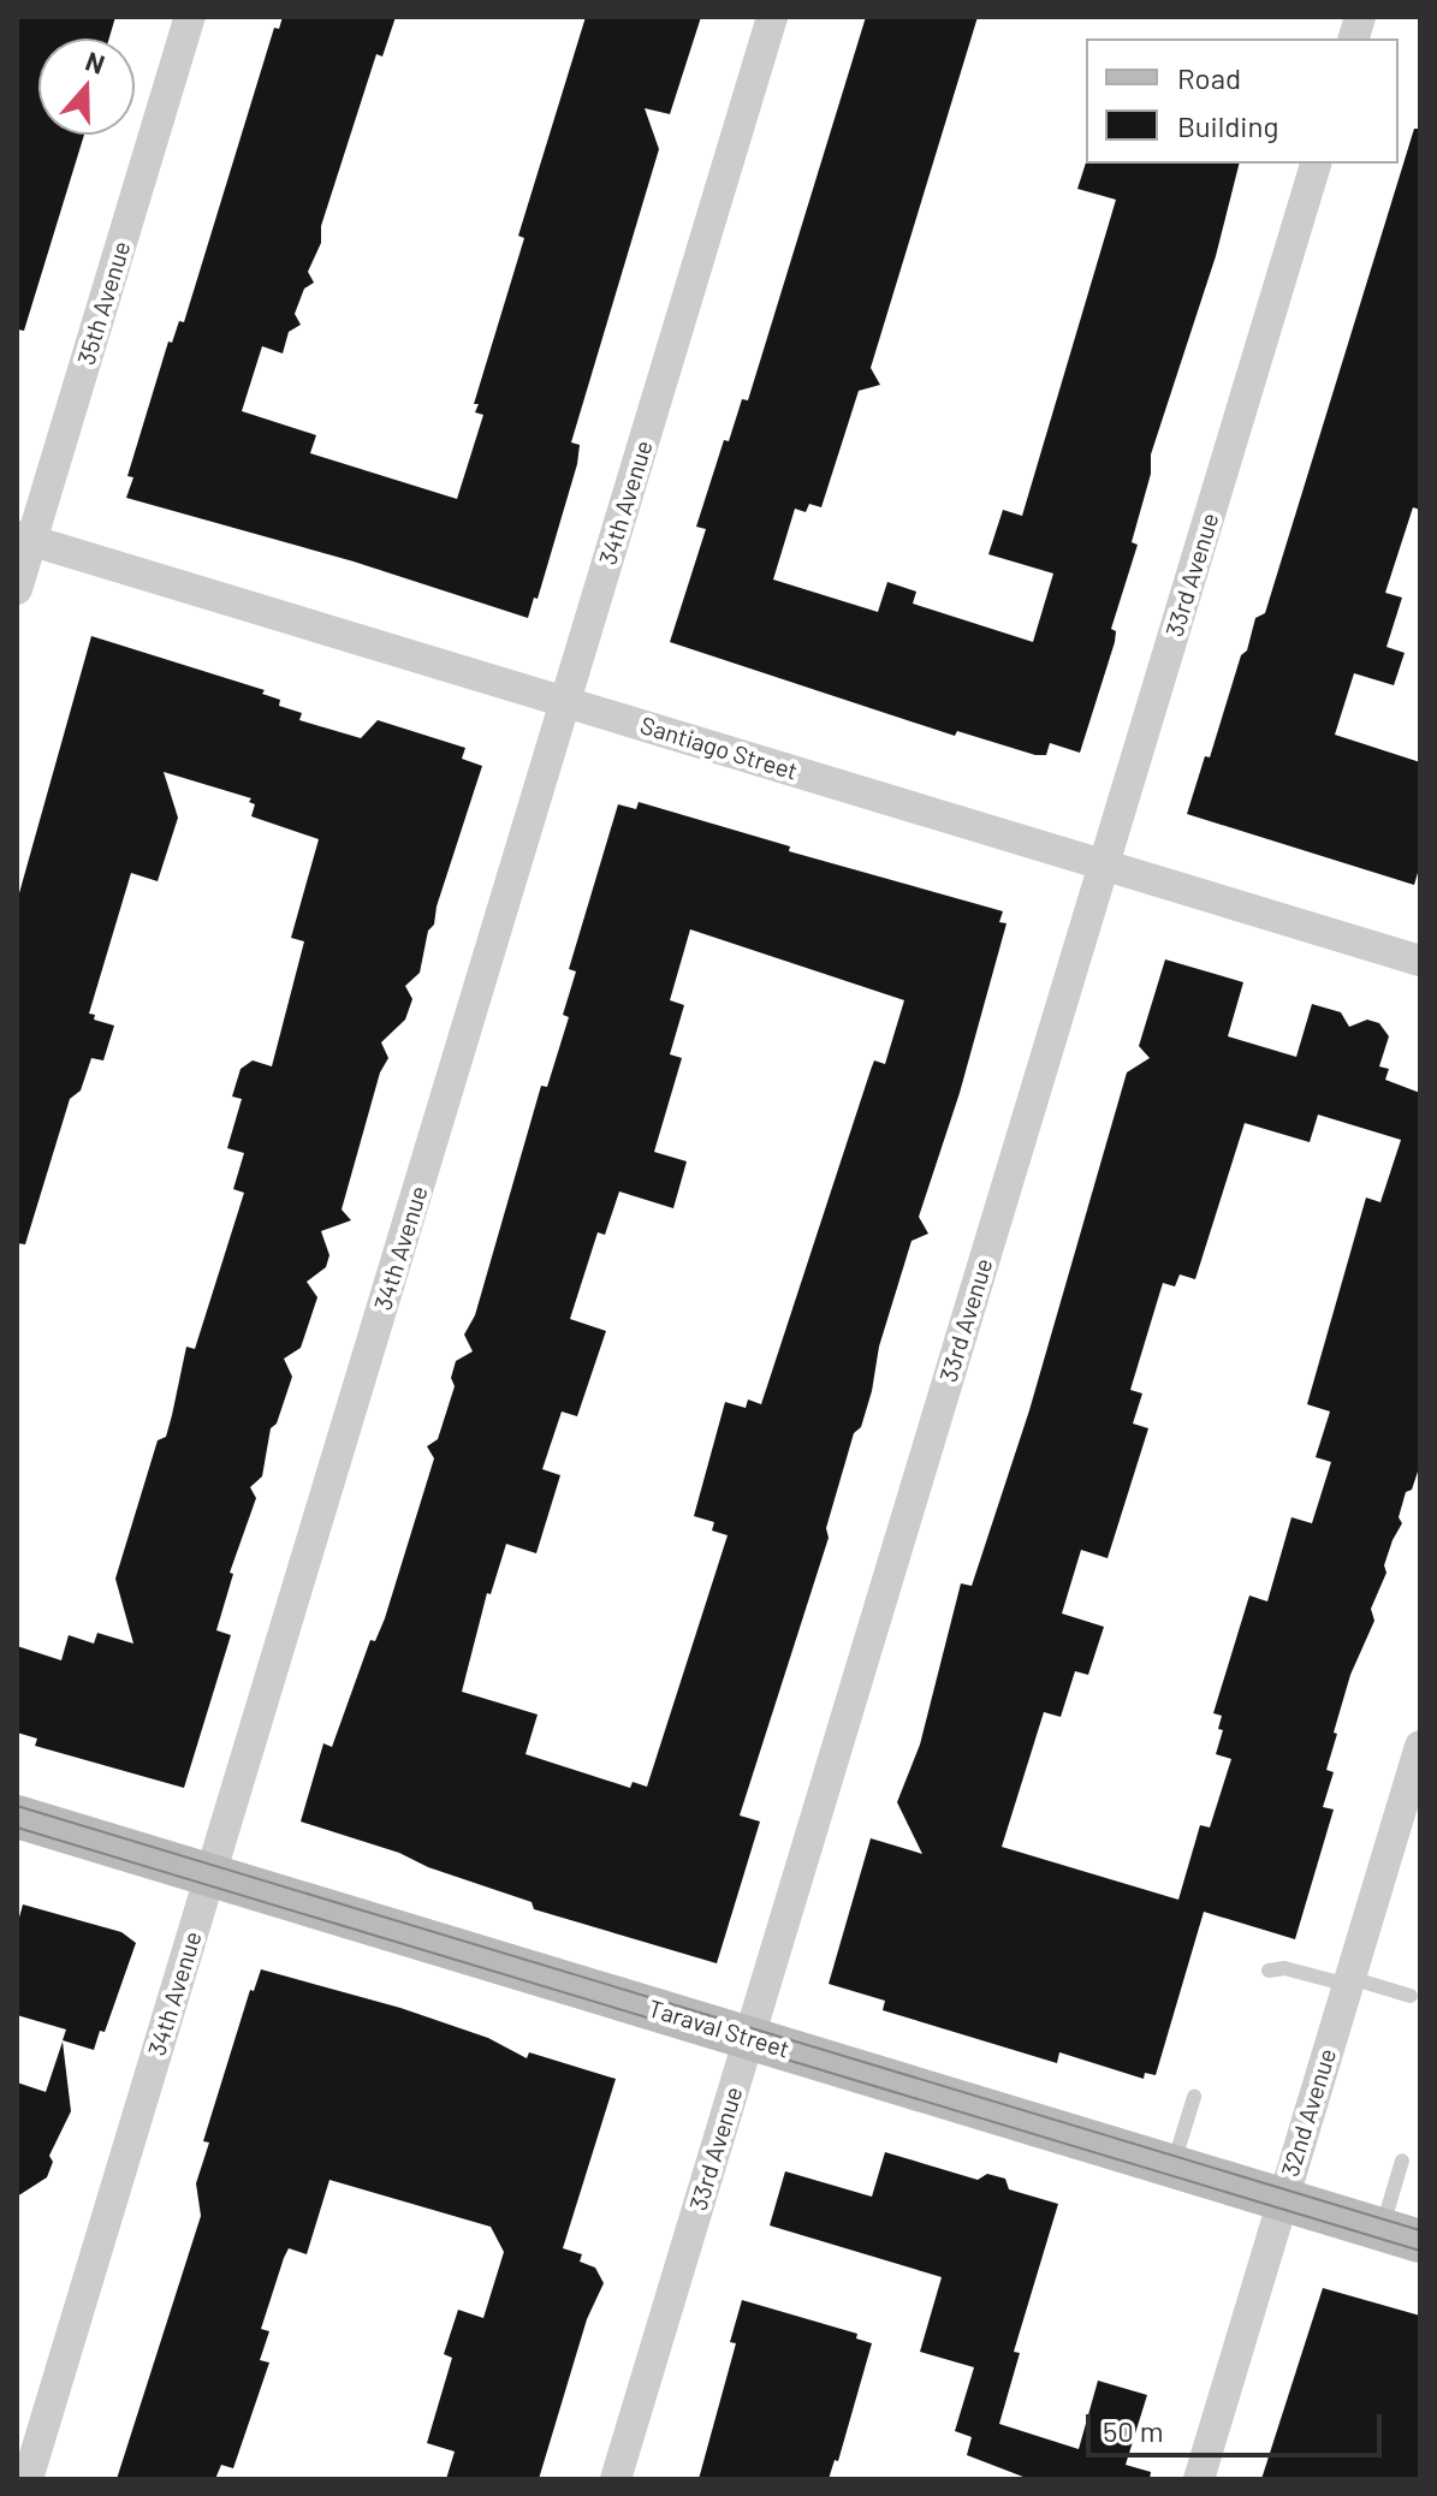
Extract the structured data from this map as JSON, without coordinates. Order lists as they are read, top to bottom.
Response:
{
  "streets": {
    "street": [
      "35th Avenue",
      "34th Avenue",
      "33rd Avenue",
      "Santiago Street",
      "Taraval Street",
      "32nd Avenue"
    ]
  },
  "crossings": [
    ["35th Avenue", "Santiago Street"],
    ["34th Avenue", "Santiago Street"],
    ["34th Avenue", "Taraval Street"],
    ["33rd Avenue", "Santiago Street"],
    ["33rd Avenue", "Taraval Street"],
    ["Taraval Street", "32nd Avenue"]
  ],
  "legend": ["Road", "Building"],
  "scale_bar": "50 m",
  "north": "top"
}
